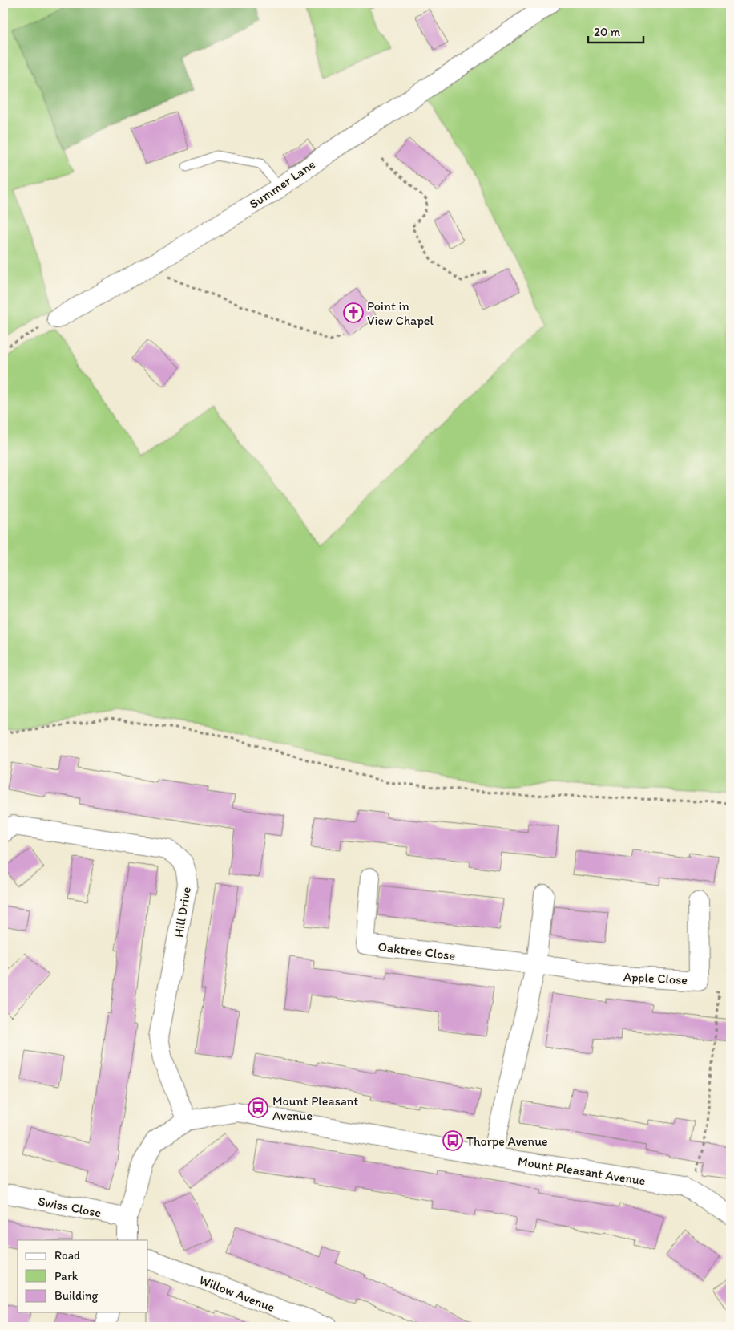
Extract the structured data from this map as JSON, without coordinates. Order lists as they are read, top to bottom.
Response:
{
  "streets": {
    "street": [
      "Summer Lane",
      "Hill Drive",
      "Oaktree Close",
      "Apple Close",
      "Mount Pleasant Avenue",
      "Swiss Close",
      "Willow Avenue"
    ]
  },
  "crossings": [
    ["Hill Drive", "Mount Pleasant Avenue"],
    ["Oaktree Close", "Apple Close"],
    ["Mount Pleasant Avenue", "Swiss Close"]
  ],
  "places": {
    "church": ["Point in View Chapel"],
    "bus stop": ["Mount Pleasant Avenue", "Thorpe Avenue"]
  },
  "legend": ["Road", "Park", "Building"],
  "scale_bar": "20 m"
}
